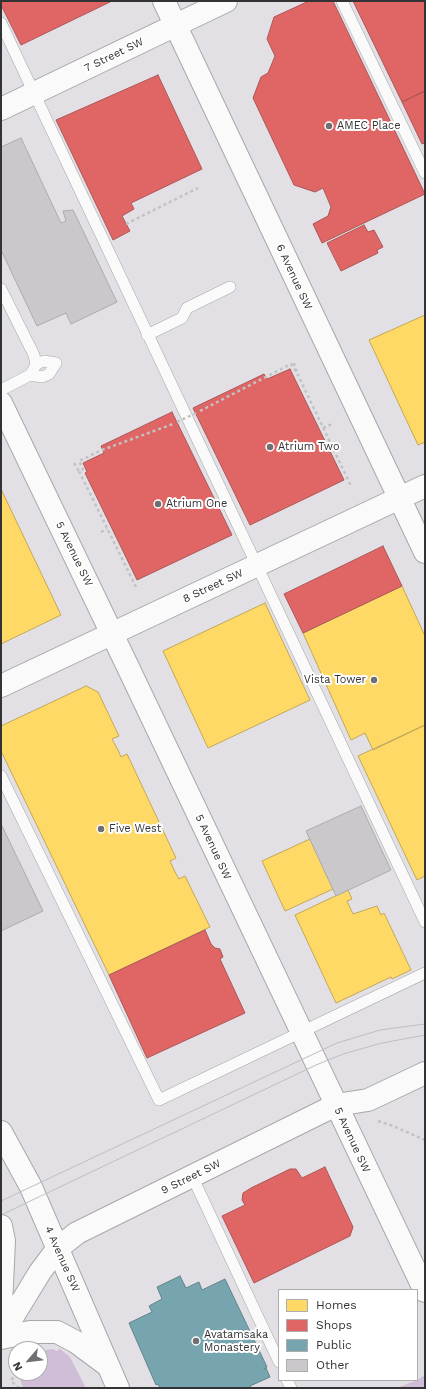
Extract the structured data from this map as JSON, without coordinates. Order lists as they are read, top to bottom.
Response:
{
  "streets": {
    "main road": [
      "7 Street SW",
      "6 Avenue SW",
      "5 Avenue SW",
      "8 Street SW",
      "9 Street SW",
      "4 Avenue SW"
    ]
  },
  "crossings": [
    ["7 Street SW", "6 Avenue SW"],
    ["6 Avenue SW", "8 Street SW"],
    ["5 Avenue SW", "8 Street SW"],
    ["5 Avenue SW", "9 Street SW"],
    ["9 Street SW", "4 Avenue SW"]
  ],
  "places": [
    "AMEC Place",
    "Atrium Two",
    "Atrium One",
    "Vista Tower",
    "Five West",
    "Avatamsaka Monastery"
  ],
  "legend": [
    "Homes",
    "Shops",
    "Public",
    "Other"
  ],
  "north": "bottom left"
}
